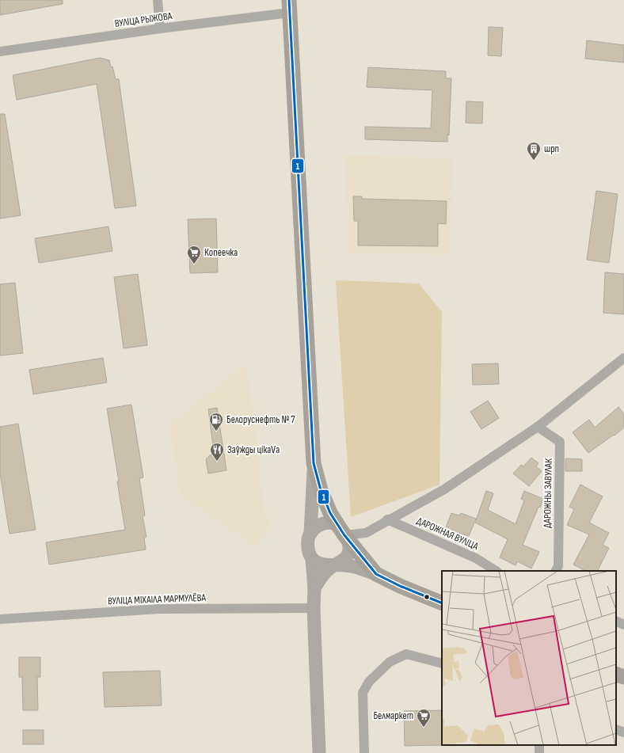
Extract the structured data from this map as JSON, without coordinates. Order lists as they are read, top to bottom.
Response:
{
  "streets": {
    "street": [
      "ВУЛІЦА РЫЖОВА",
      "ДАРОЖНЫ ЗАВУЛАК",
      "ДАРОЖНАЯ ВУЛІЦА",
      "ВУЛІЦА МІХАІЛА МАРМУЛЁВА"
    ]
  },
  "places": {
    "building": ["шрп"],
    "supermarket": ["Копеечка", "Белмаркет"],
    "fuel station": ["Белоруснефть № 7"],
    "restaurant": ["Заўжды цікаVа"]
  },
  "lines": ["transit line 1"]
}
